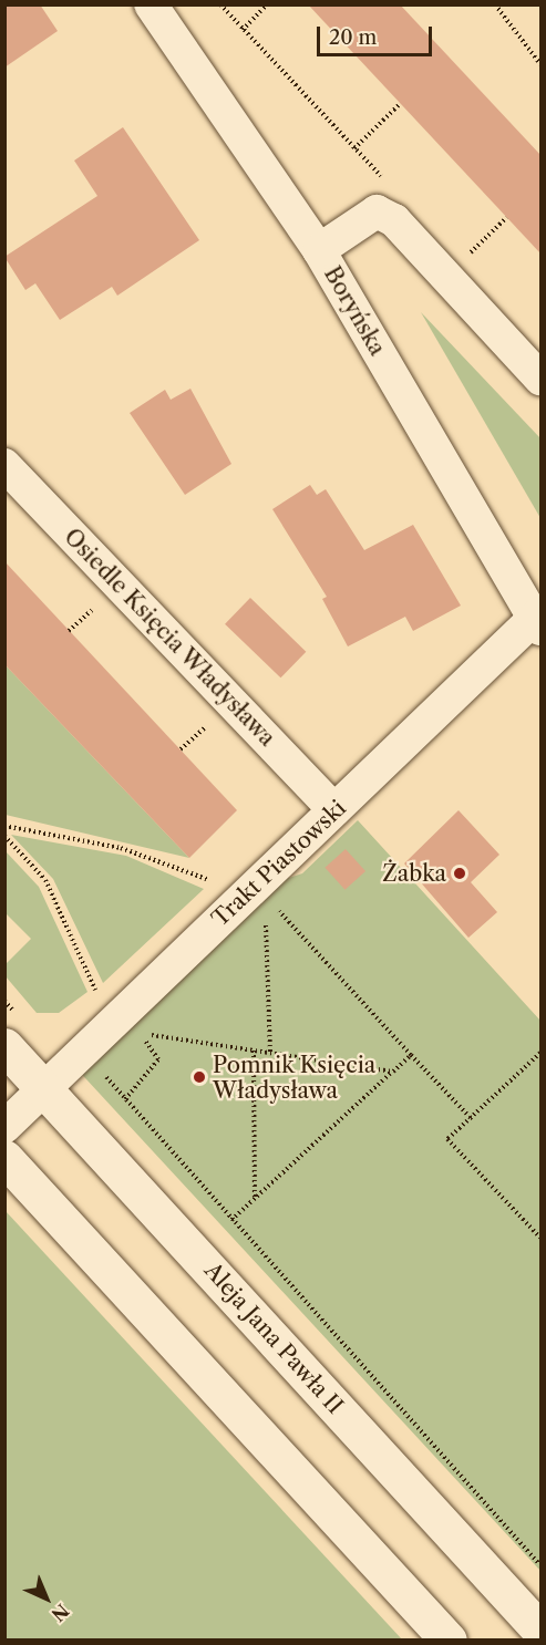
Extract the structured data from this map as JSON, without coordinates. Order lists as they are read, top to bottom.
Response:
{
  "streets": {
    "street": [
      "Boryńska",
      "Osiedle Księcia Władysława",
      "Trakt Piastowski",
      "Aleja Jana Pawła II"
    ]
  },
  "crossings": [
    ["Boryńska", "Trakt Piastowski"],
    ["Osiedle Księcia Władysława", "Trakt Piastowski"],
    ["Trakt Piastowski", "Aleja Jana Pawła II"]
  ],
  "places": ["Żabka", "Pomnik Księcia Władysława"],
  "scale_bar": "20 m",
  "north": "bottom right"
}
